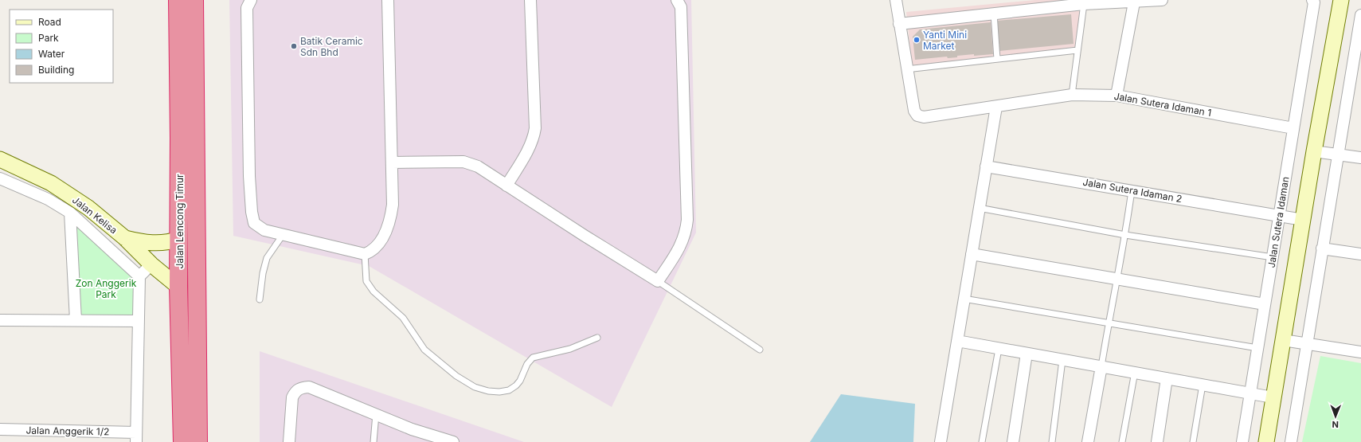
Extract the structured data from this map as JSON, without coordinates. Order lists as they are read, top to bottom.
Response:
{
  "streets": {
    "highway": ["Jalan Lencong Timur"],
    "street": [
      "Jalan Sutera Idaman 1",
      "Jalan Sutera Idaman 2",
      "Jalan Kelisa",
      "Jalan Sutera Idaman",
      "Jalan Anggerik 1/2"
    ]
  },
  "crossings": [
    ["Jalan Sutera Idaman 1", "Jalan Sutera Idaman"],
    ["Jalan Sutera Idaman 2", "Jalan Sutera Idaman"],
    ["Jalan Kelisa", "Jalan Lencong Timur"]
  ],
  "parks": ["Zon Anggerik Park"],
  "places": ["Yanti Mini Market", "Batik Ceramic Sdn Bhd"],
  "legend": [
    "Road",
    "Park",
    "Water",
    "Building"
  ],
  "north": "bottom"
}
